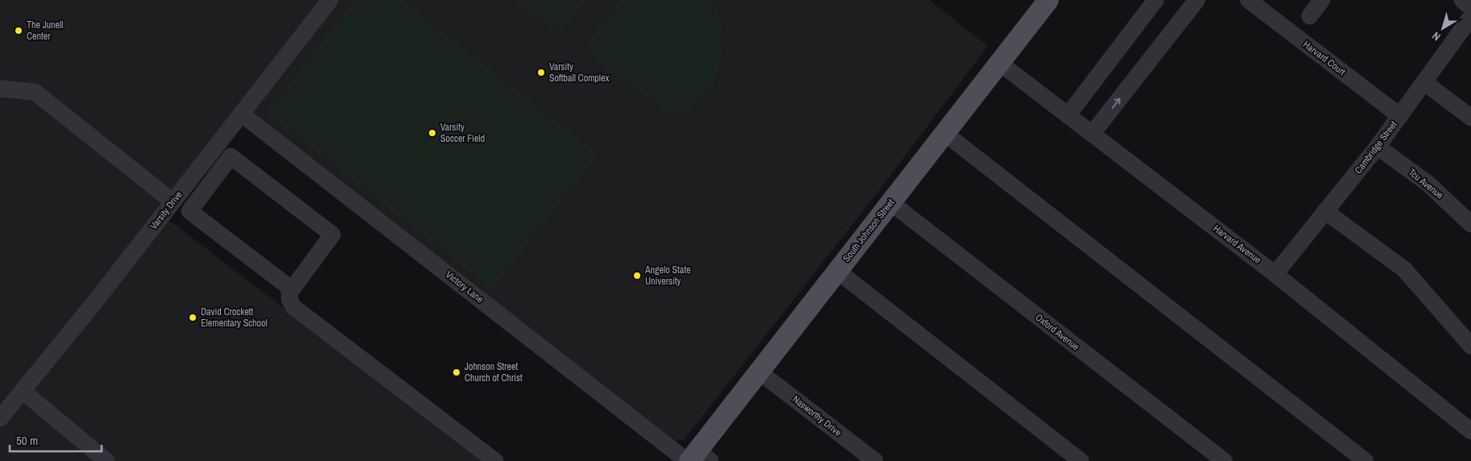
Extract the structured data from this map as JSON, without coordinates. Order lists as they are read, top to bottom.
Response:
{
  "streets": {
    "main road": ["South Johnson Street"],
    "street": [
      "Harvard Court",
      "Cambridge Street",
      "Tcu Avenue",
      "Varsity Drive",
      "Harvard Avenue",
      "Victory Lane",
      "Oxford Avenue",
      "Nasworthy Drive"
    ]
  },
  "crossings": [
    ["Harvard Court", "Cambridge Street"],
    ["Cambridge Street", "Tcu Avenue"],
    ["Cambridge Street", "Harvard Avenue"],
    ["Varsity Drive", "Victory Lane"],
    ["South Johnson Street", "Harvard Avenue"],
    ["South Johnson Street", "Victory Lane"],
    ["South Johnson Street", "Oxford Avenue"],
    ["South Johnson Street", "Nasworthy Drive"]
  ],
  "places": [
    "The Junell Center",
    "Varsity Softball Complex",
    "Varsity Soccer Field",
    "Angelo State University",
    "David Crockett Elementary School",
    "Johnson Street Church of Christ"
  ],
  "scale_bar": "50 m",
  "north": "bottom left"
}
